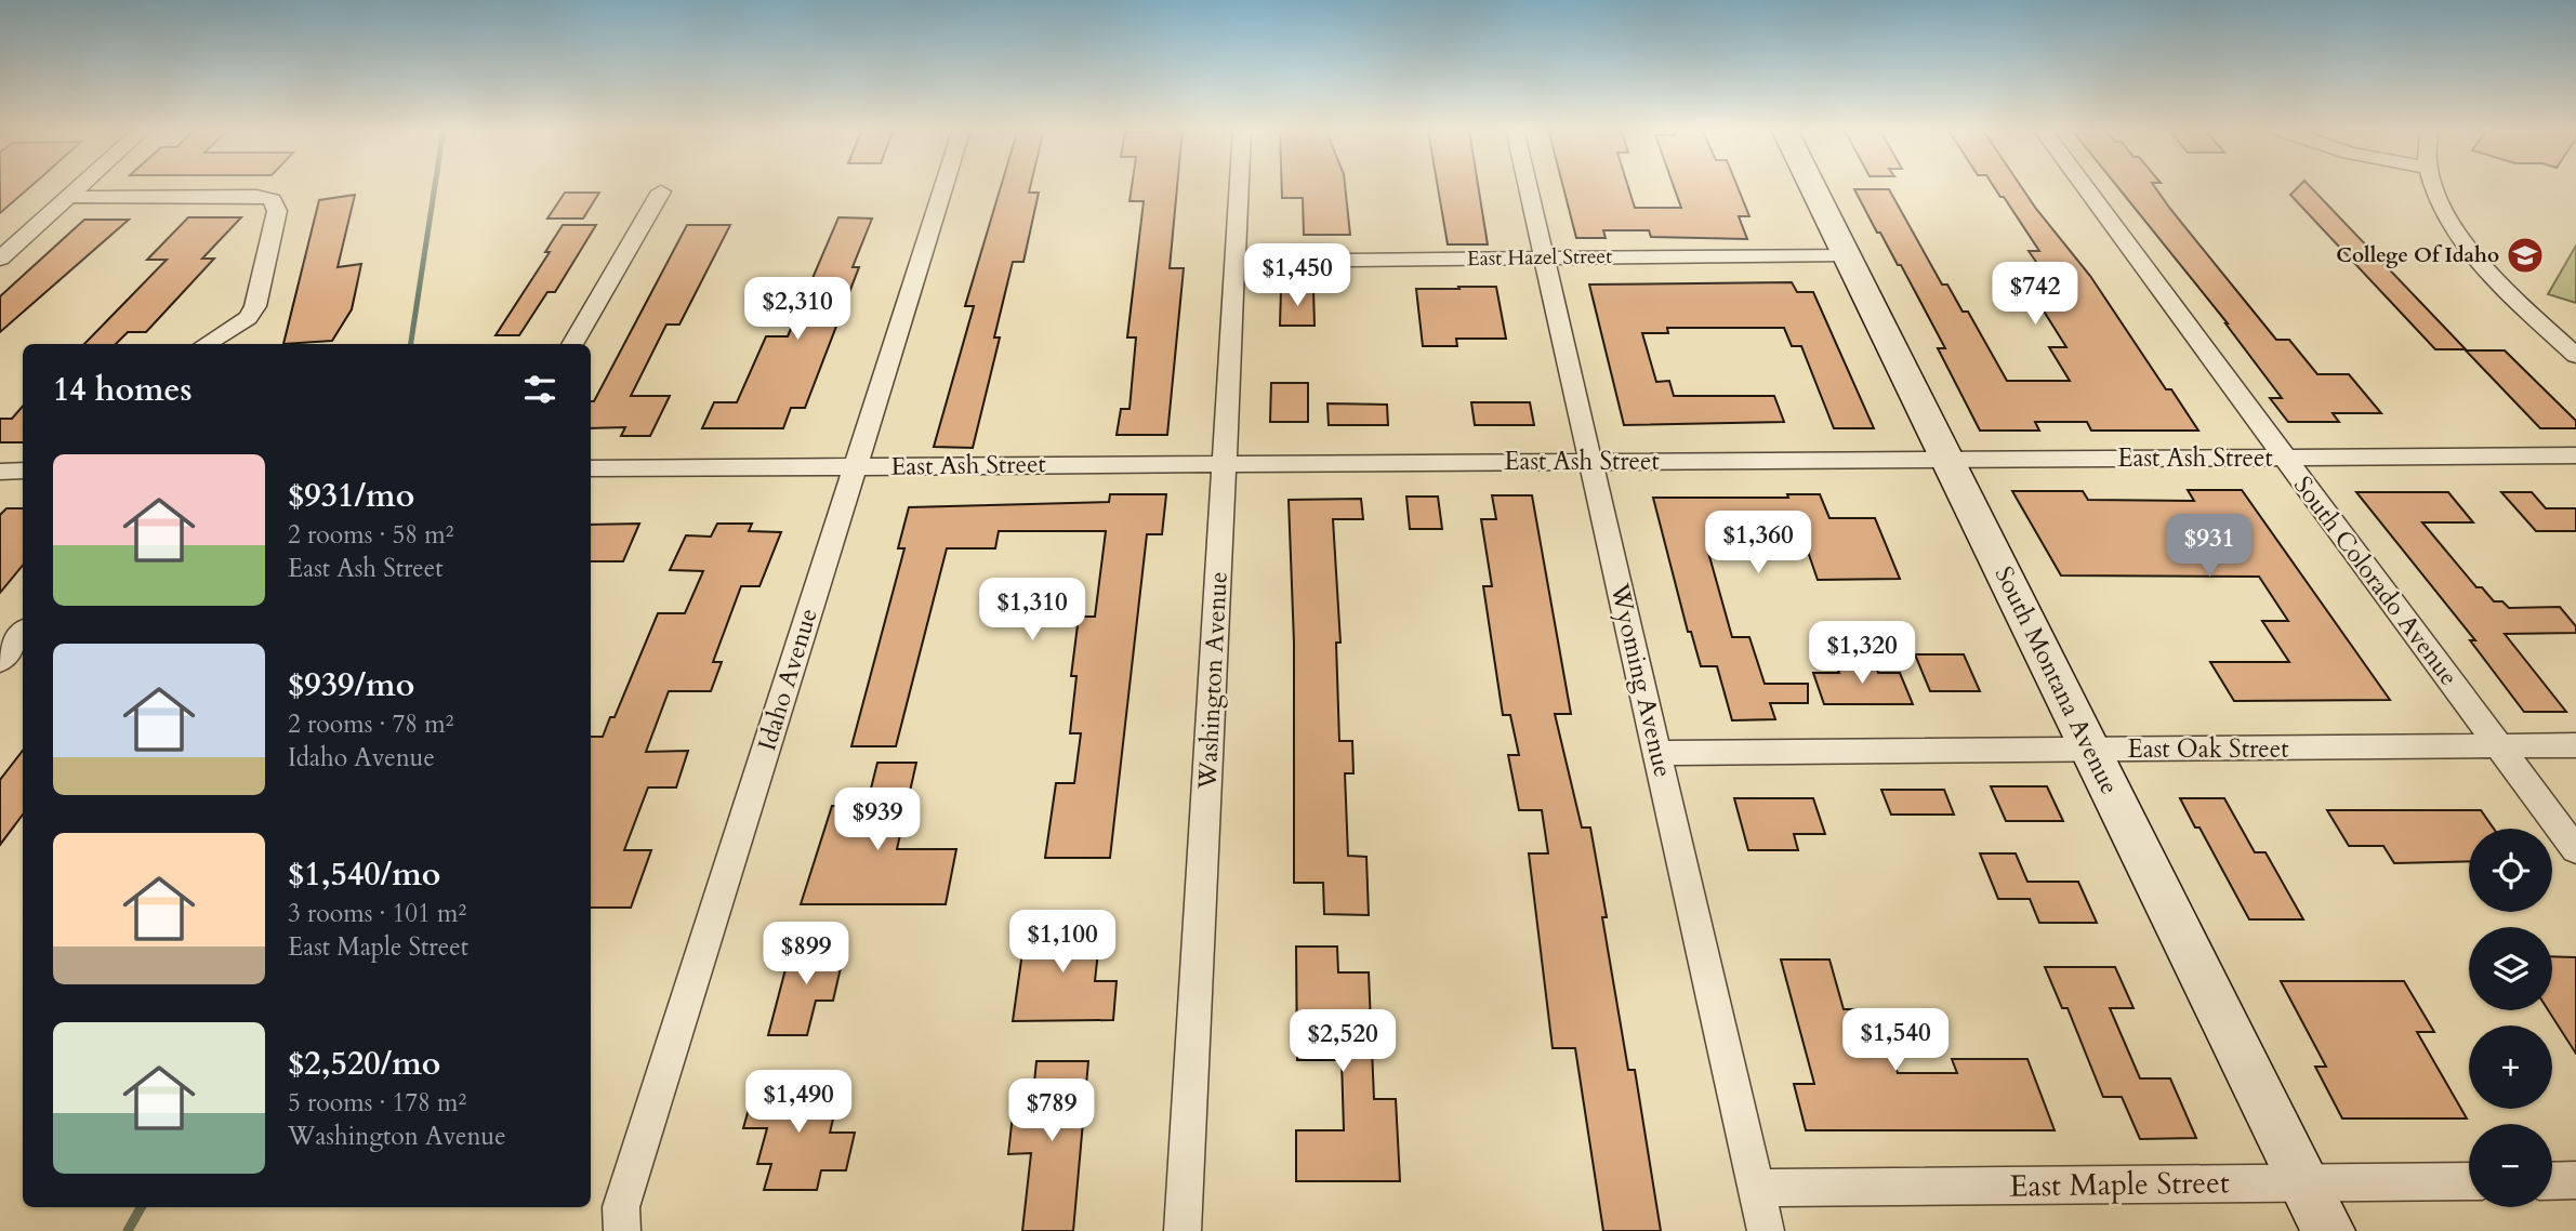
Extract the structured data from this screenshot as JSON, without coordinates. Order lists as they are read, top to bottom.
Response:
{
  "streets": {
    "street": [
      "East Hazel Street",
      "East Ash Street",
      "South Colorado Avenue",
      "Idaho Avenue",
      "Washington Avenue",
      "Wyoming Avenue",
      "South Montana Avenue",
      "East Oak Street",
      "East Maple Street"
    ]
  },
  "crossings": [
    ["East Hazel Street", "Washington Avenue"],
    ["East Hazel Street", "Wyoming Avenue"],
    ["East Hazel Street", "South Montana Avenue"],
    ["East Ash Street", "South Colorado Avenue"],
    ["East Ash Street", "Idaho Avenue"],
    ["East Ash Street", "Washington Avenue"],
    ["East Ash Street", "Wyoming Avenue"],
    ["East Ash Street", "South Montana Avenue"],
    ["South Colorado Avenue", "East Oak Street"],
    ["Wyoming Avenue", "East Oak Street"],
    ["Wyoming Avenue", "East Maple Street"],
    ["South Montana Avenue", "East Oak Street"],
    ["South Montana Avenue", "East Maple Street"]
  ],
  "places": {
    "school or university": ["College Of Idaho"]
  },
  "page": {
    "price": [
      "$1,450",
      "$742",
      "$2,310",
      "$1,360",
      "$931",
      "$1,310",
      "$1,320",
      "$939",
      "$1,100",
      "$899",
      "$1,540",
      "$2,520",
      "$1,490",
      "$789"
    ],
    "heading": "14 homes",
    "list": [
      {
        "name": "$931/mo",
        "note": "2 rooms · 58 m² · East Ash Street"
      },
      {
        "name": "$939/mo",
        "note": "2 rooms · 78 m² · Idaho Avenue"
      },
      {
        "name": "$1,540/mo",
        "note": "3 rooms · 101 m² · East Maple Street"
      },
      {
        "name": "$2,520/mo",
        "note": "5 rooms · 178 m² · Washington Avenue"
      }
    ],
    "map_buttons": ["+", "−"]
  }
}
